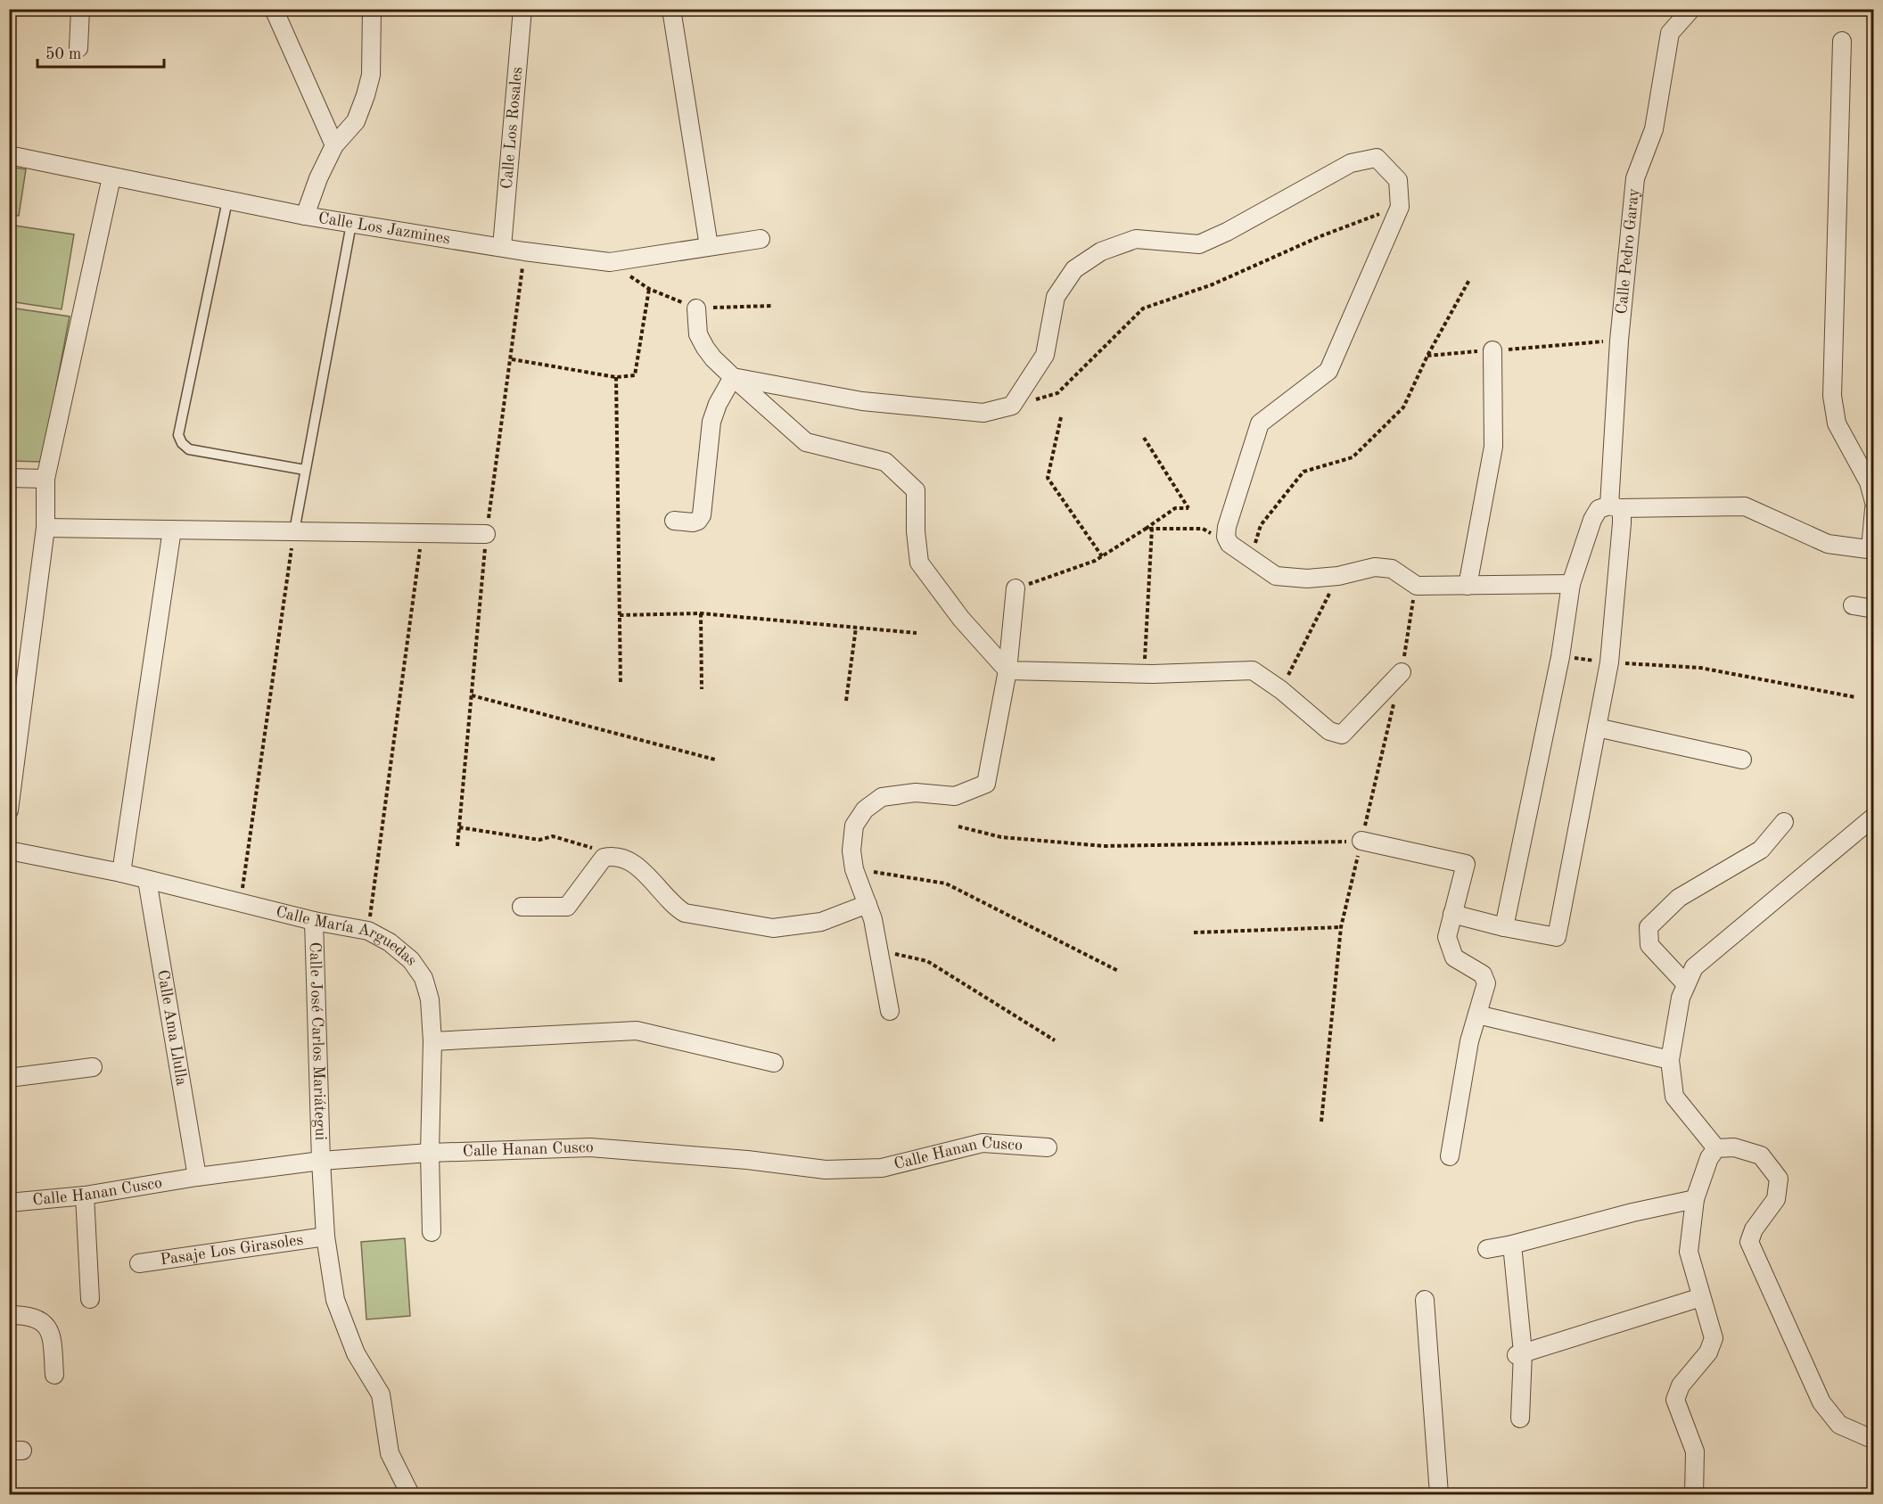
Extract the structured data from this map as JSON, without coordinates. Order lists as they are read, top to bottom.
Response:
{
  "streets": {
    "street": [
      "Calle Los Rosales",
      "Calle Los Jazmines",
      "Calle Pedro Garay",
      "Calle María Arguedas",
      "Calle Ama Llulla",
      "Calle José Carlos Mariátegui",
      "Calle Hanan Cusco",
      "Pasaje Los Girasoles"
    ]
  },
  "crossings": [
    ["Calle Los Rosales", "Calle Los Jazmines"],
    ["Calle María Arguedas", "Calle Ama Llulla"],
    ["Calle María Arguedas", "Calle José Carlos Mariátegui"],
    ["Calle María Arguedas", "Calle Hanan Cusco"],
    ["Calle Ama Llulla", "Calle Hanan Cusco"],
    ["Calle José Carlos Mariátegui", "Calle Hanan Cusco"],
    ["Calle José Carlos Mariátegui", "Pasaje Los Girasoles"]
  ],
  "scale_bar": "50 m"
}
